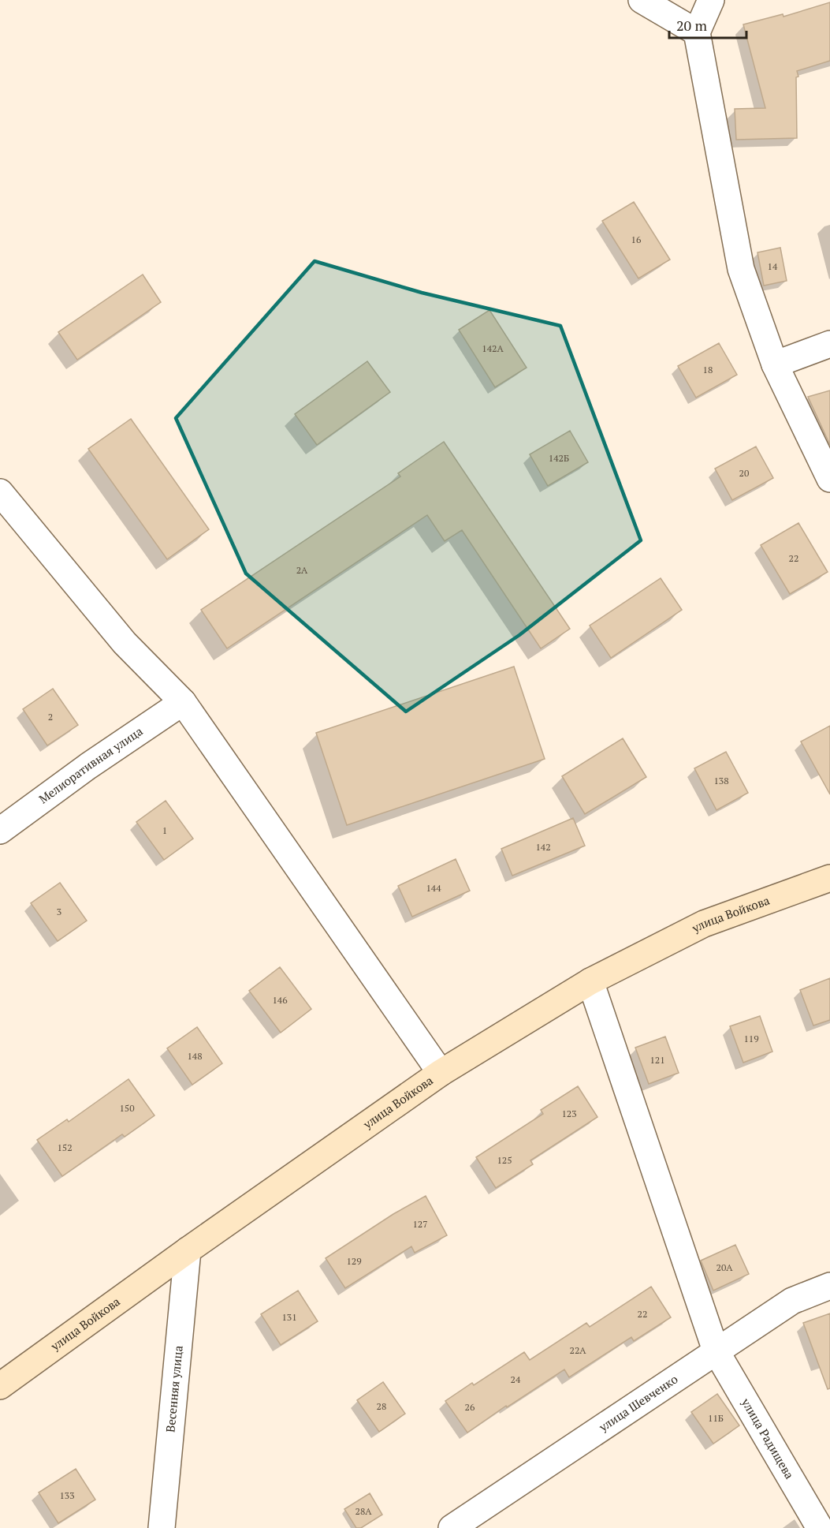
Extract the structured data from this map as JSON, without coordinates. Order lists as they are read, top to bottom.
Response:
{
  "streets": {
    "main road": ["улица Войкова"],
    "street": [
      "Мелиоративная улица",
      "Весенняя улица",
      "улица Шевченко",
      "улица Радищева"
    ]
  },
  "crossings": [
    ["улица Войкова", "Весенняя улица"],
    ["улица Войкова", "улица Радищева"],
    ["улица Шевченко", "улица Радищева"]
  ],
  "house_numbers": [
    "16",
    "14",
    "142А",
    "18",
    "142Б",
    "20",
    "22",
    "2А",
    "2",
    "138",
    "1",
    "142",
    "144",
    "3",
    "146",
    "119",
    "148",
    "121",
    "150",
    "123",
    "152",
    "125",
    "127",
    "129",
    "20А",
    "22",
    "131",
    "22А",
    "24",
    "28",
    "26",
    "11Б",
    "133",
    "28А"
  ],
  "scale_bar": "20 m"
}
